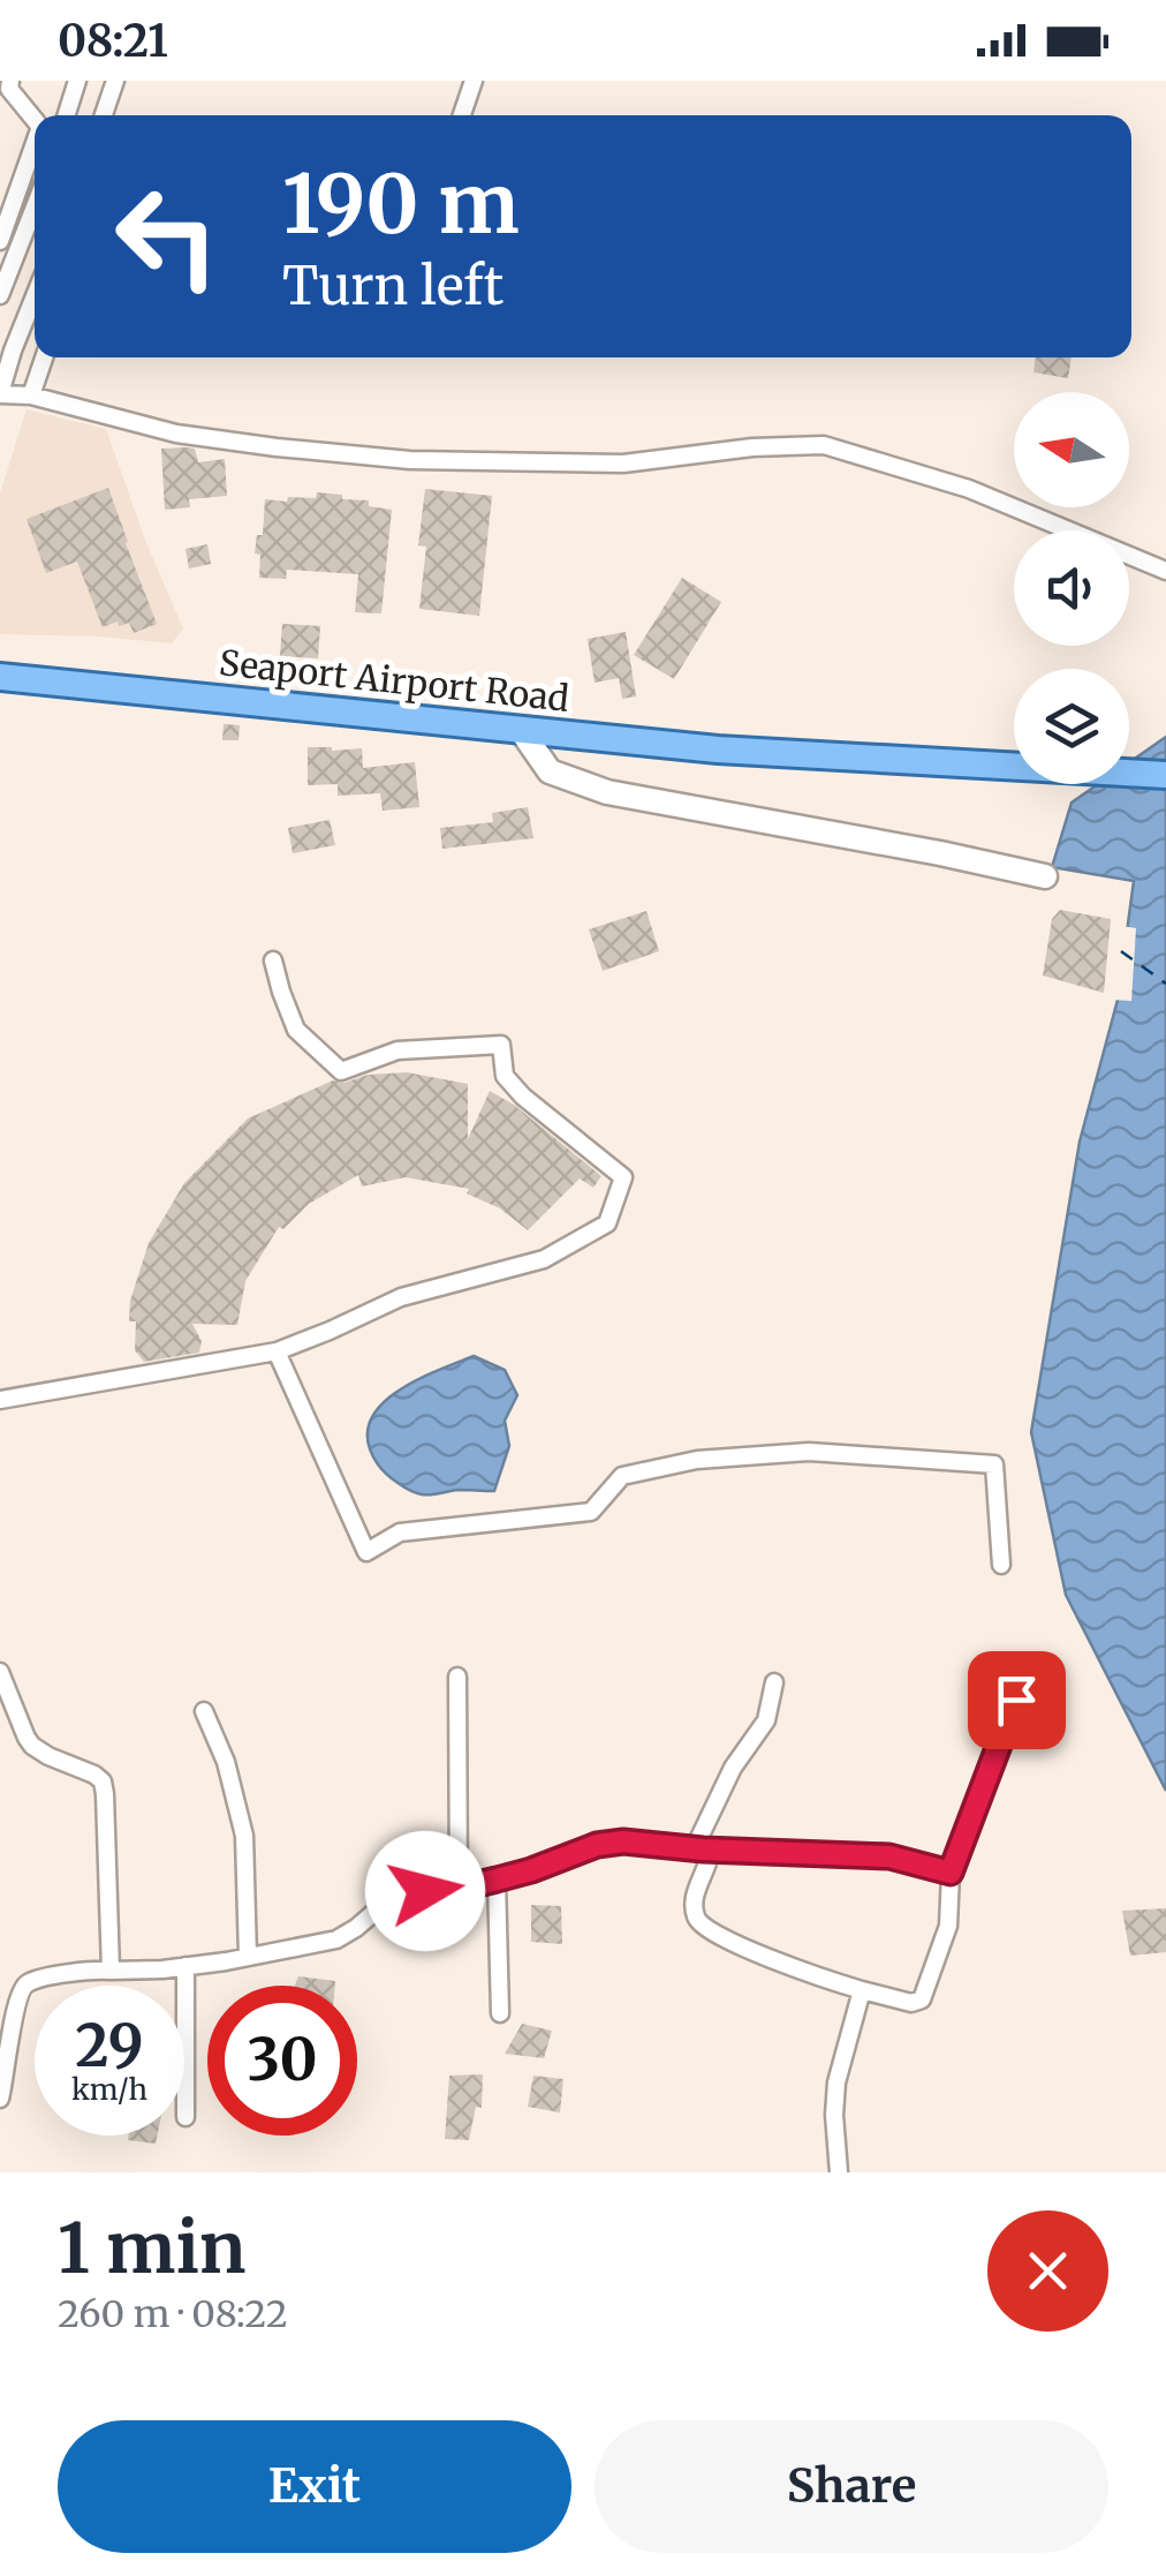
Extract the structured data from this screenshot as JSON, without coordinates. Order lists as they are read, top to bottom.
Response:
{
  "streets": {
    "main road": ["Seaport Airport Road"]
  },
  "north": "left",
  "page": {
    "status": "08:21",
    "turn": ["190 m", "Turn left"],
    "speed": "29 km/h",
    "limit": "30",
    "heading": ["1 min", "260 m · 08:22"],
    "buttons": ["Exit", "Share"]
  }
}
